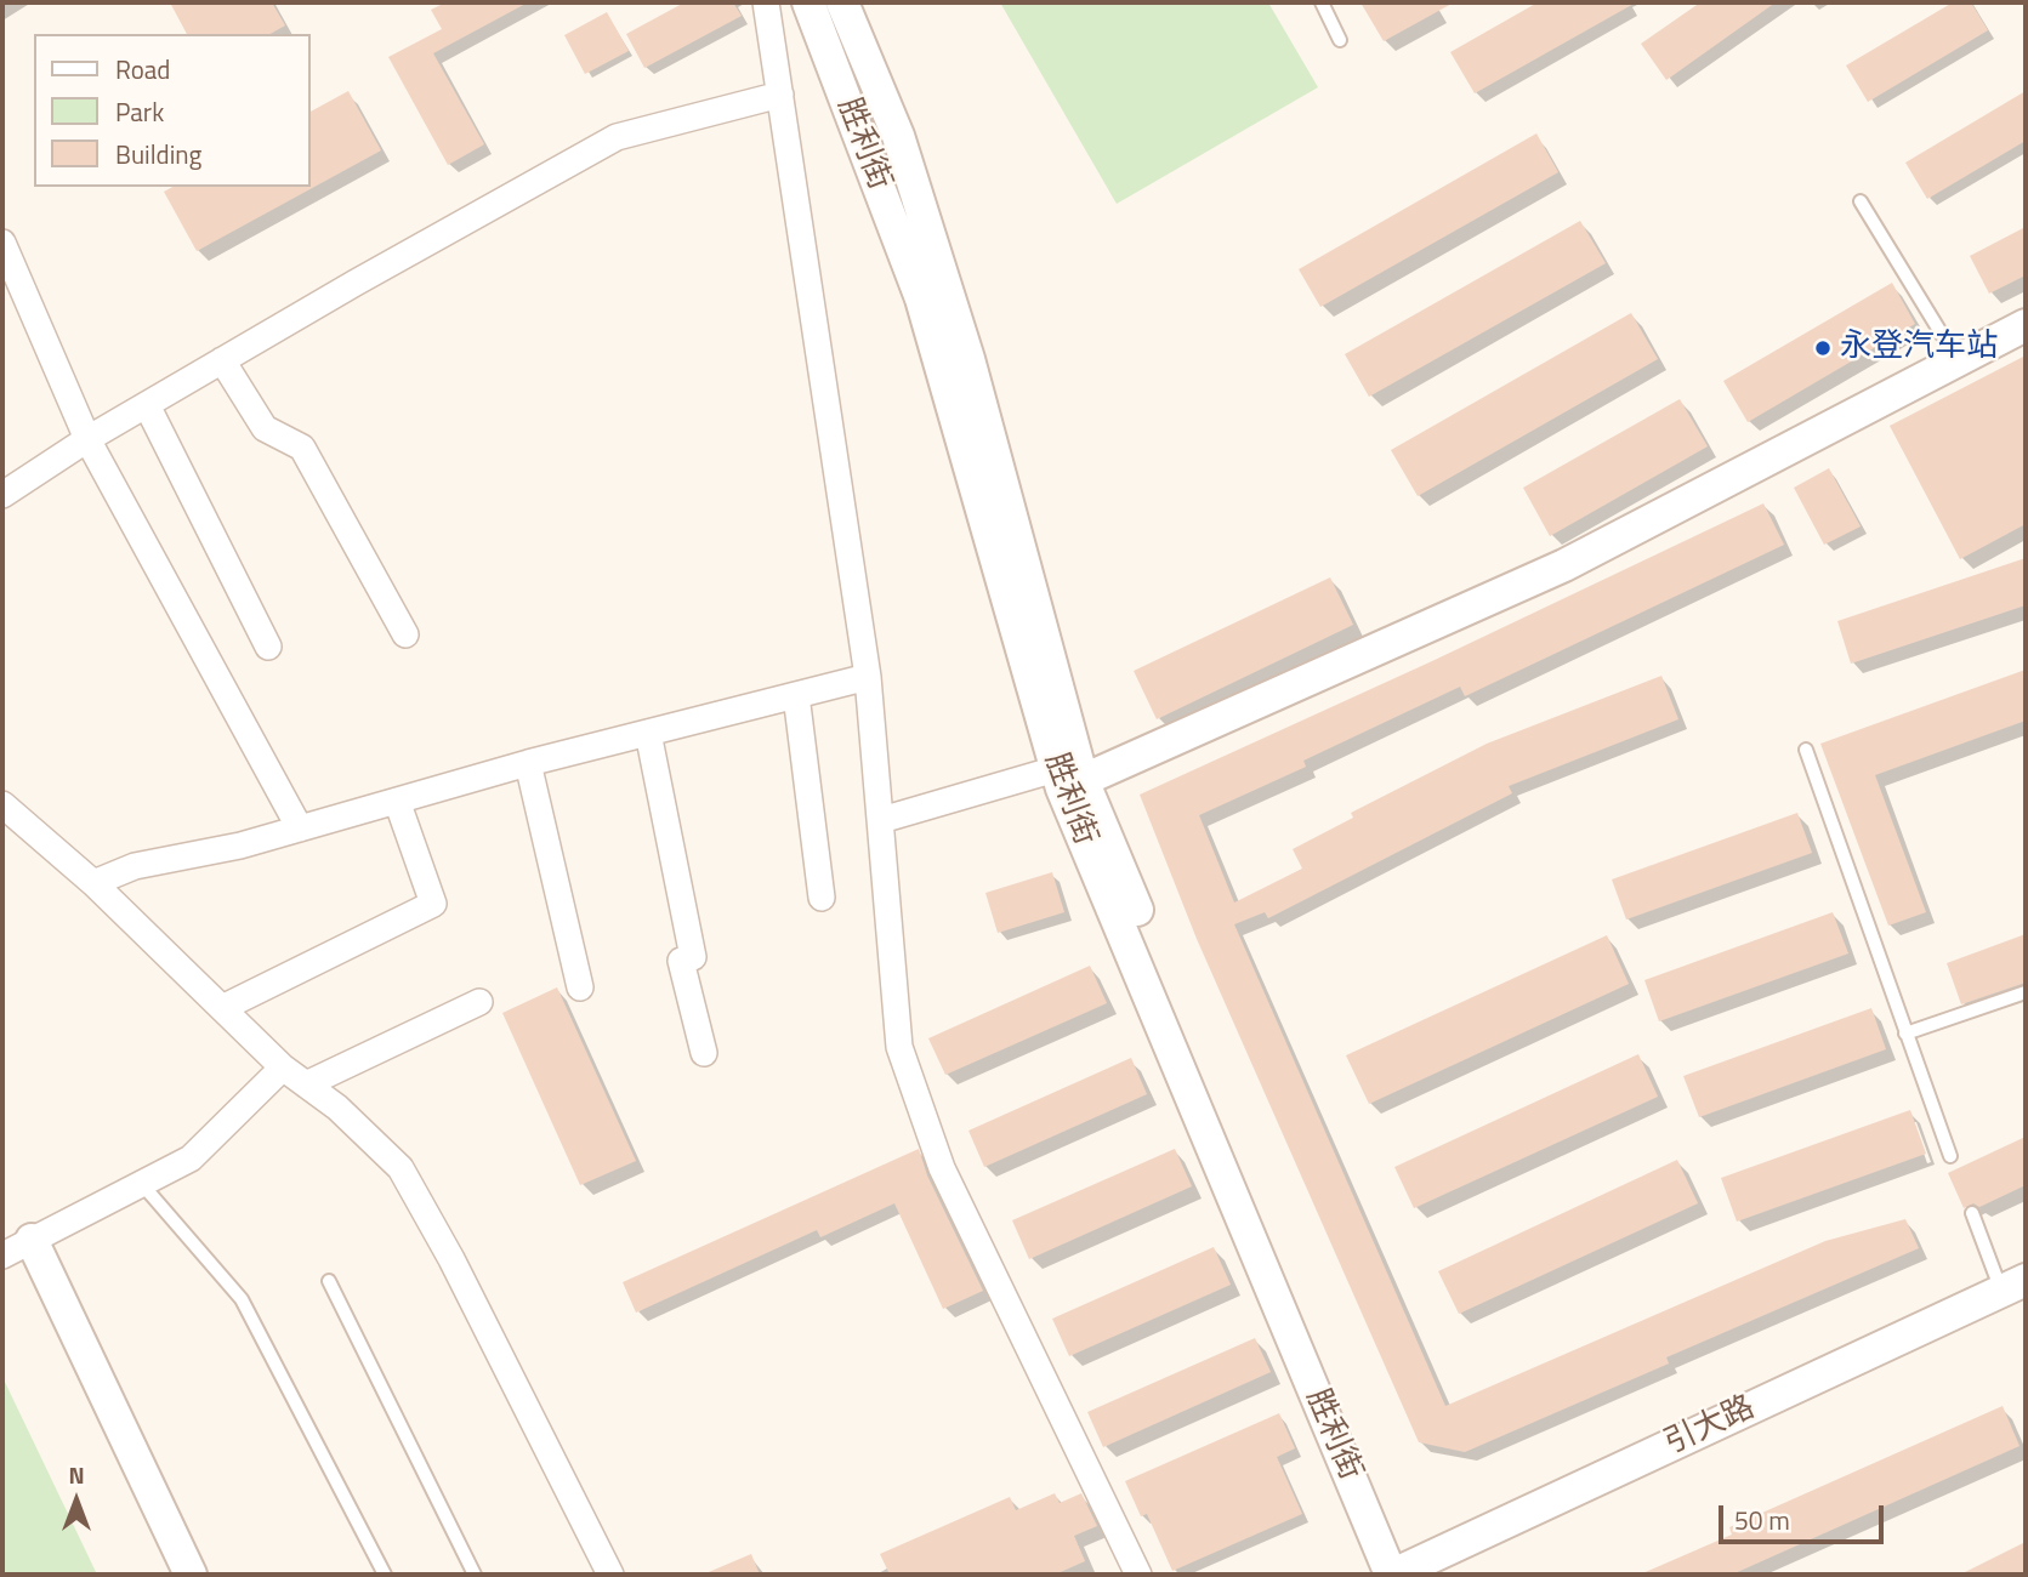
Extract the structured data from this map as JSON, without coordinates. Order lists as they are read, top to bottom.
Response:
{
  "streets": {
    "street": ["胜利街", "引大路"]
  },
  "crossings": [
    ["胜利街", "引大路"]
  ],
  "places": ["永登汽车站"],
  "legend": ["Road", "Park", "Building"],
  "scale_bar": "50 m",
  "north": "top"
}
